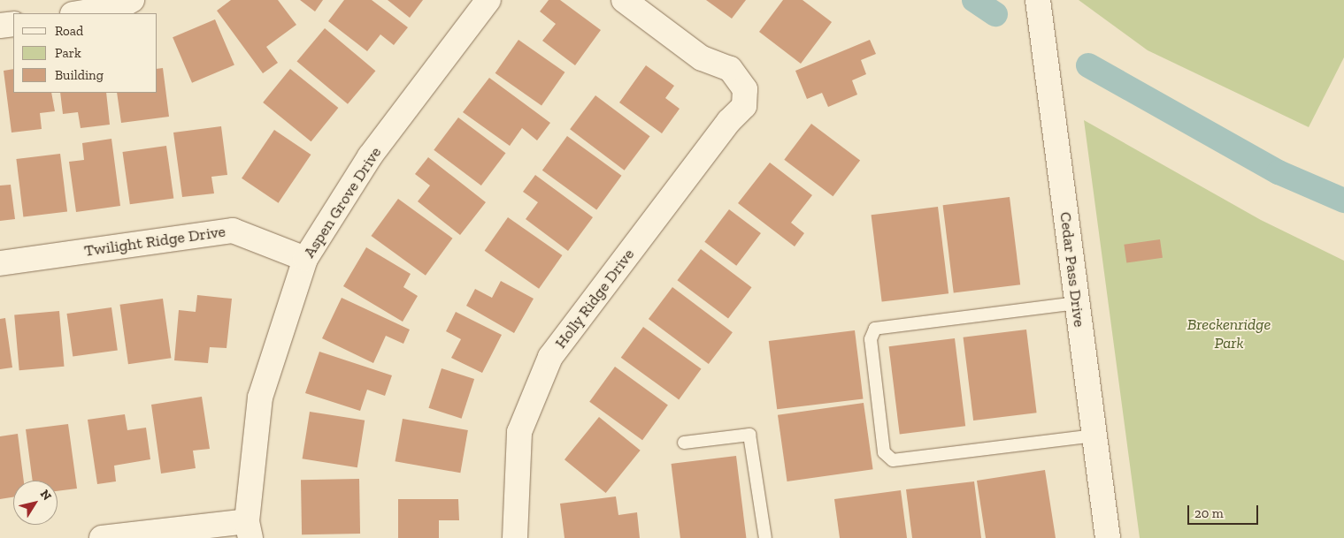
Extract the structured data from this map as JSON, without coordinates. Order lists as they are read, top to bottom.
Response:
{
  "streets": {
    "street": [
      "Aspen Grove Drive",
      "Twilight Ridge Drive",
      "Cedar Pass Drive",
      "Holly Ridge Drive"
    ]
  },
  "crossings": [
    ["Aspen Grove Drive", "Twilight Ridge Drive"]
  ],
  "parks": ["Breckenridge Park"],
  "legend": ["Road", "Park", "Building"],
  "scale_bar": "20 m",
  "north": "top right"
}
